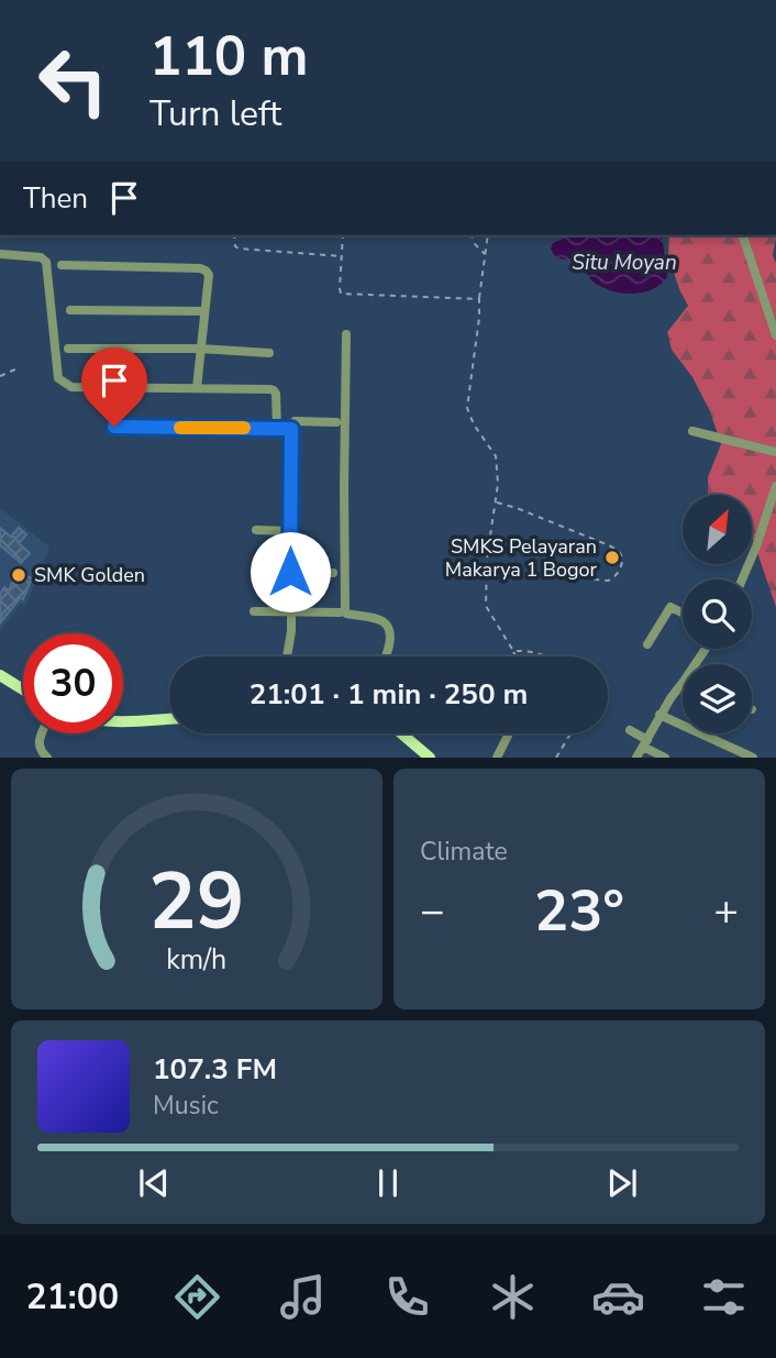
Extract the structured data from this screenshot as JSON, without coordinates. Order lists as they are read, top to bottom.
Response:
{
  "water": ["Situ Moyan"],
  "places": ["SMKS Pelayaran Makarya 1 Bogor", "SMK Golden"],
  "north": "top right",
  "page": {
    "turn": ["110 m", "Turn left"],
    "then": "Then",
    "limit": "30",
    "trip": "21:01 · 1 min · 250 m",
    "tile": "Climate",
    "heat": ["−", "23°", "+"],
    "song": ["107.3 FM", "Music"],
    "tabs": "21:00",
    "gauge": ["29", "km/h"]
  }
}
